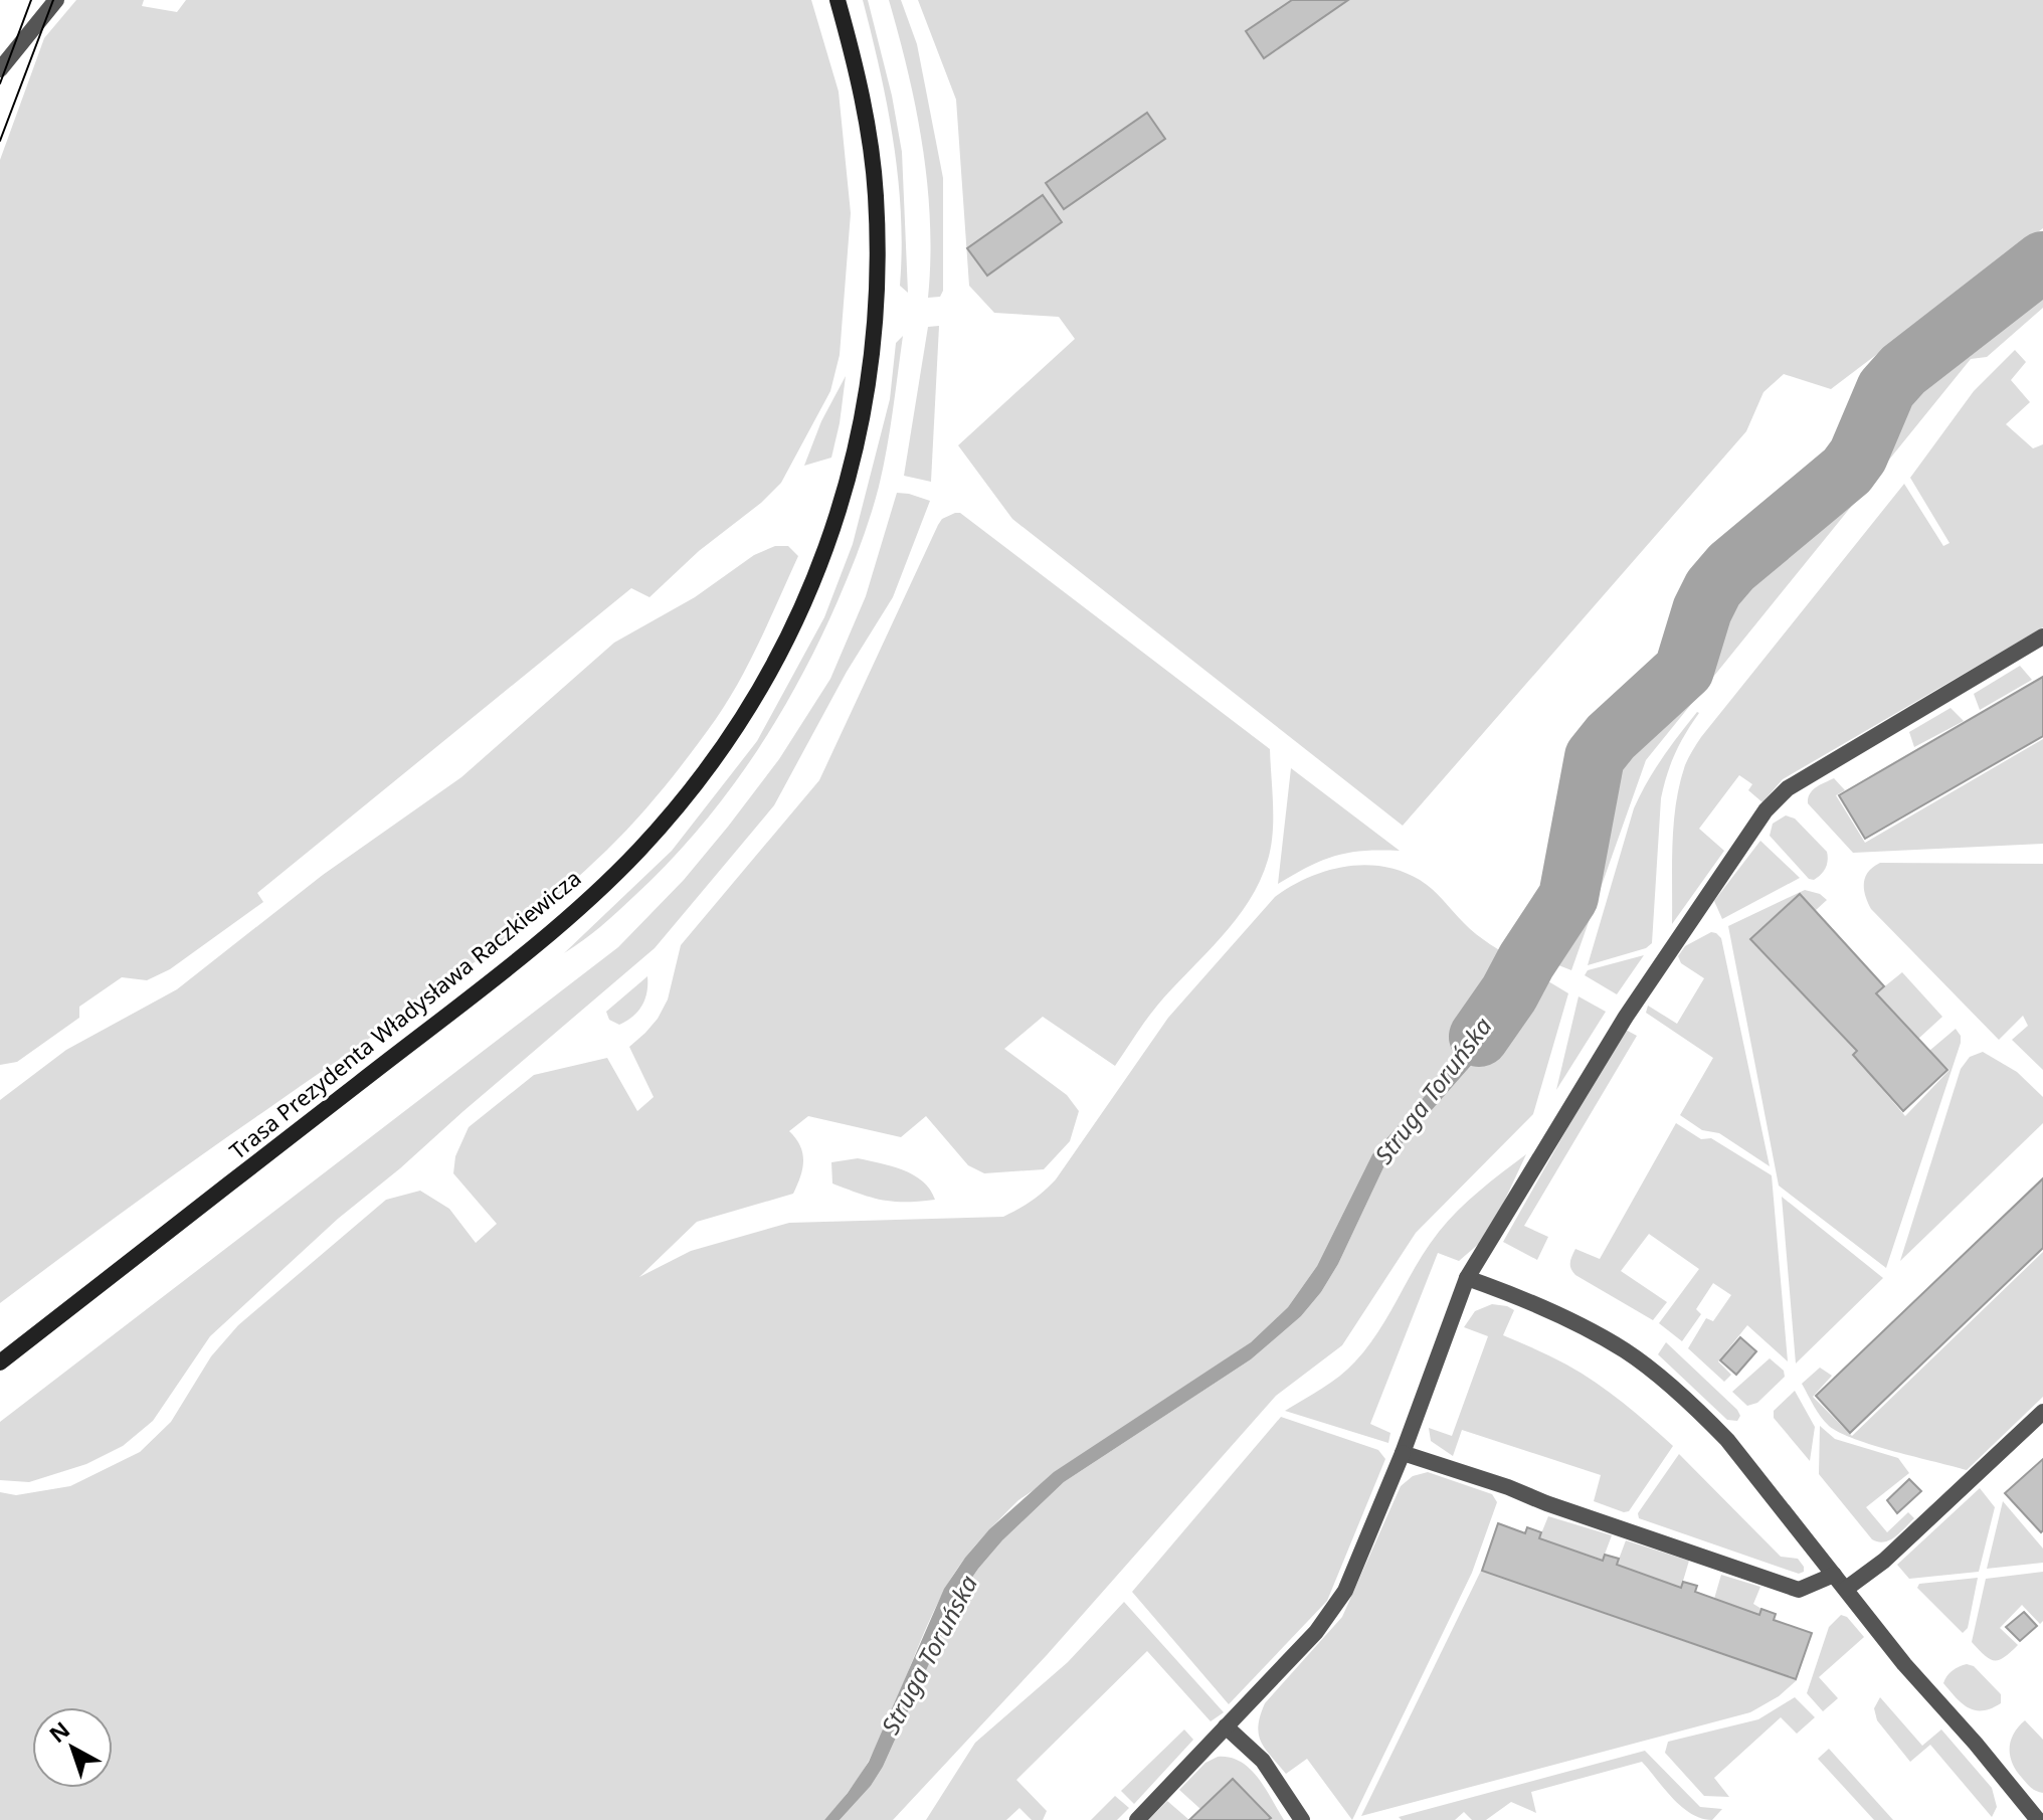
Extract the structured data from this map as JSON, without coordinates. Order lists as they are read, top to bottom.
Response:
{
  "streets": {
    "main road": ["Trasa Prezydenta Władysława Raczkiewicza"]
  },
  "water": ["Struga Toruńska"],
  "north": "top left"
}
